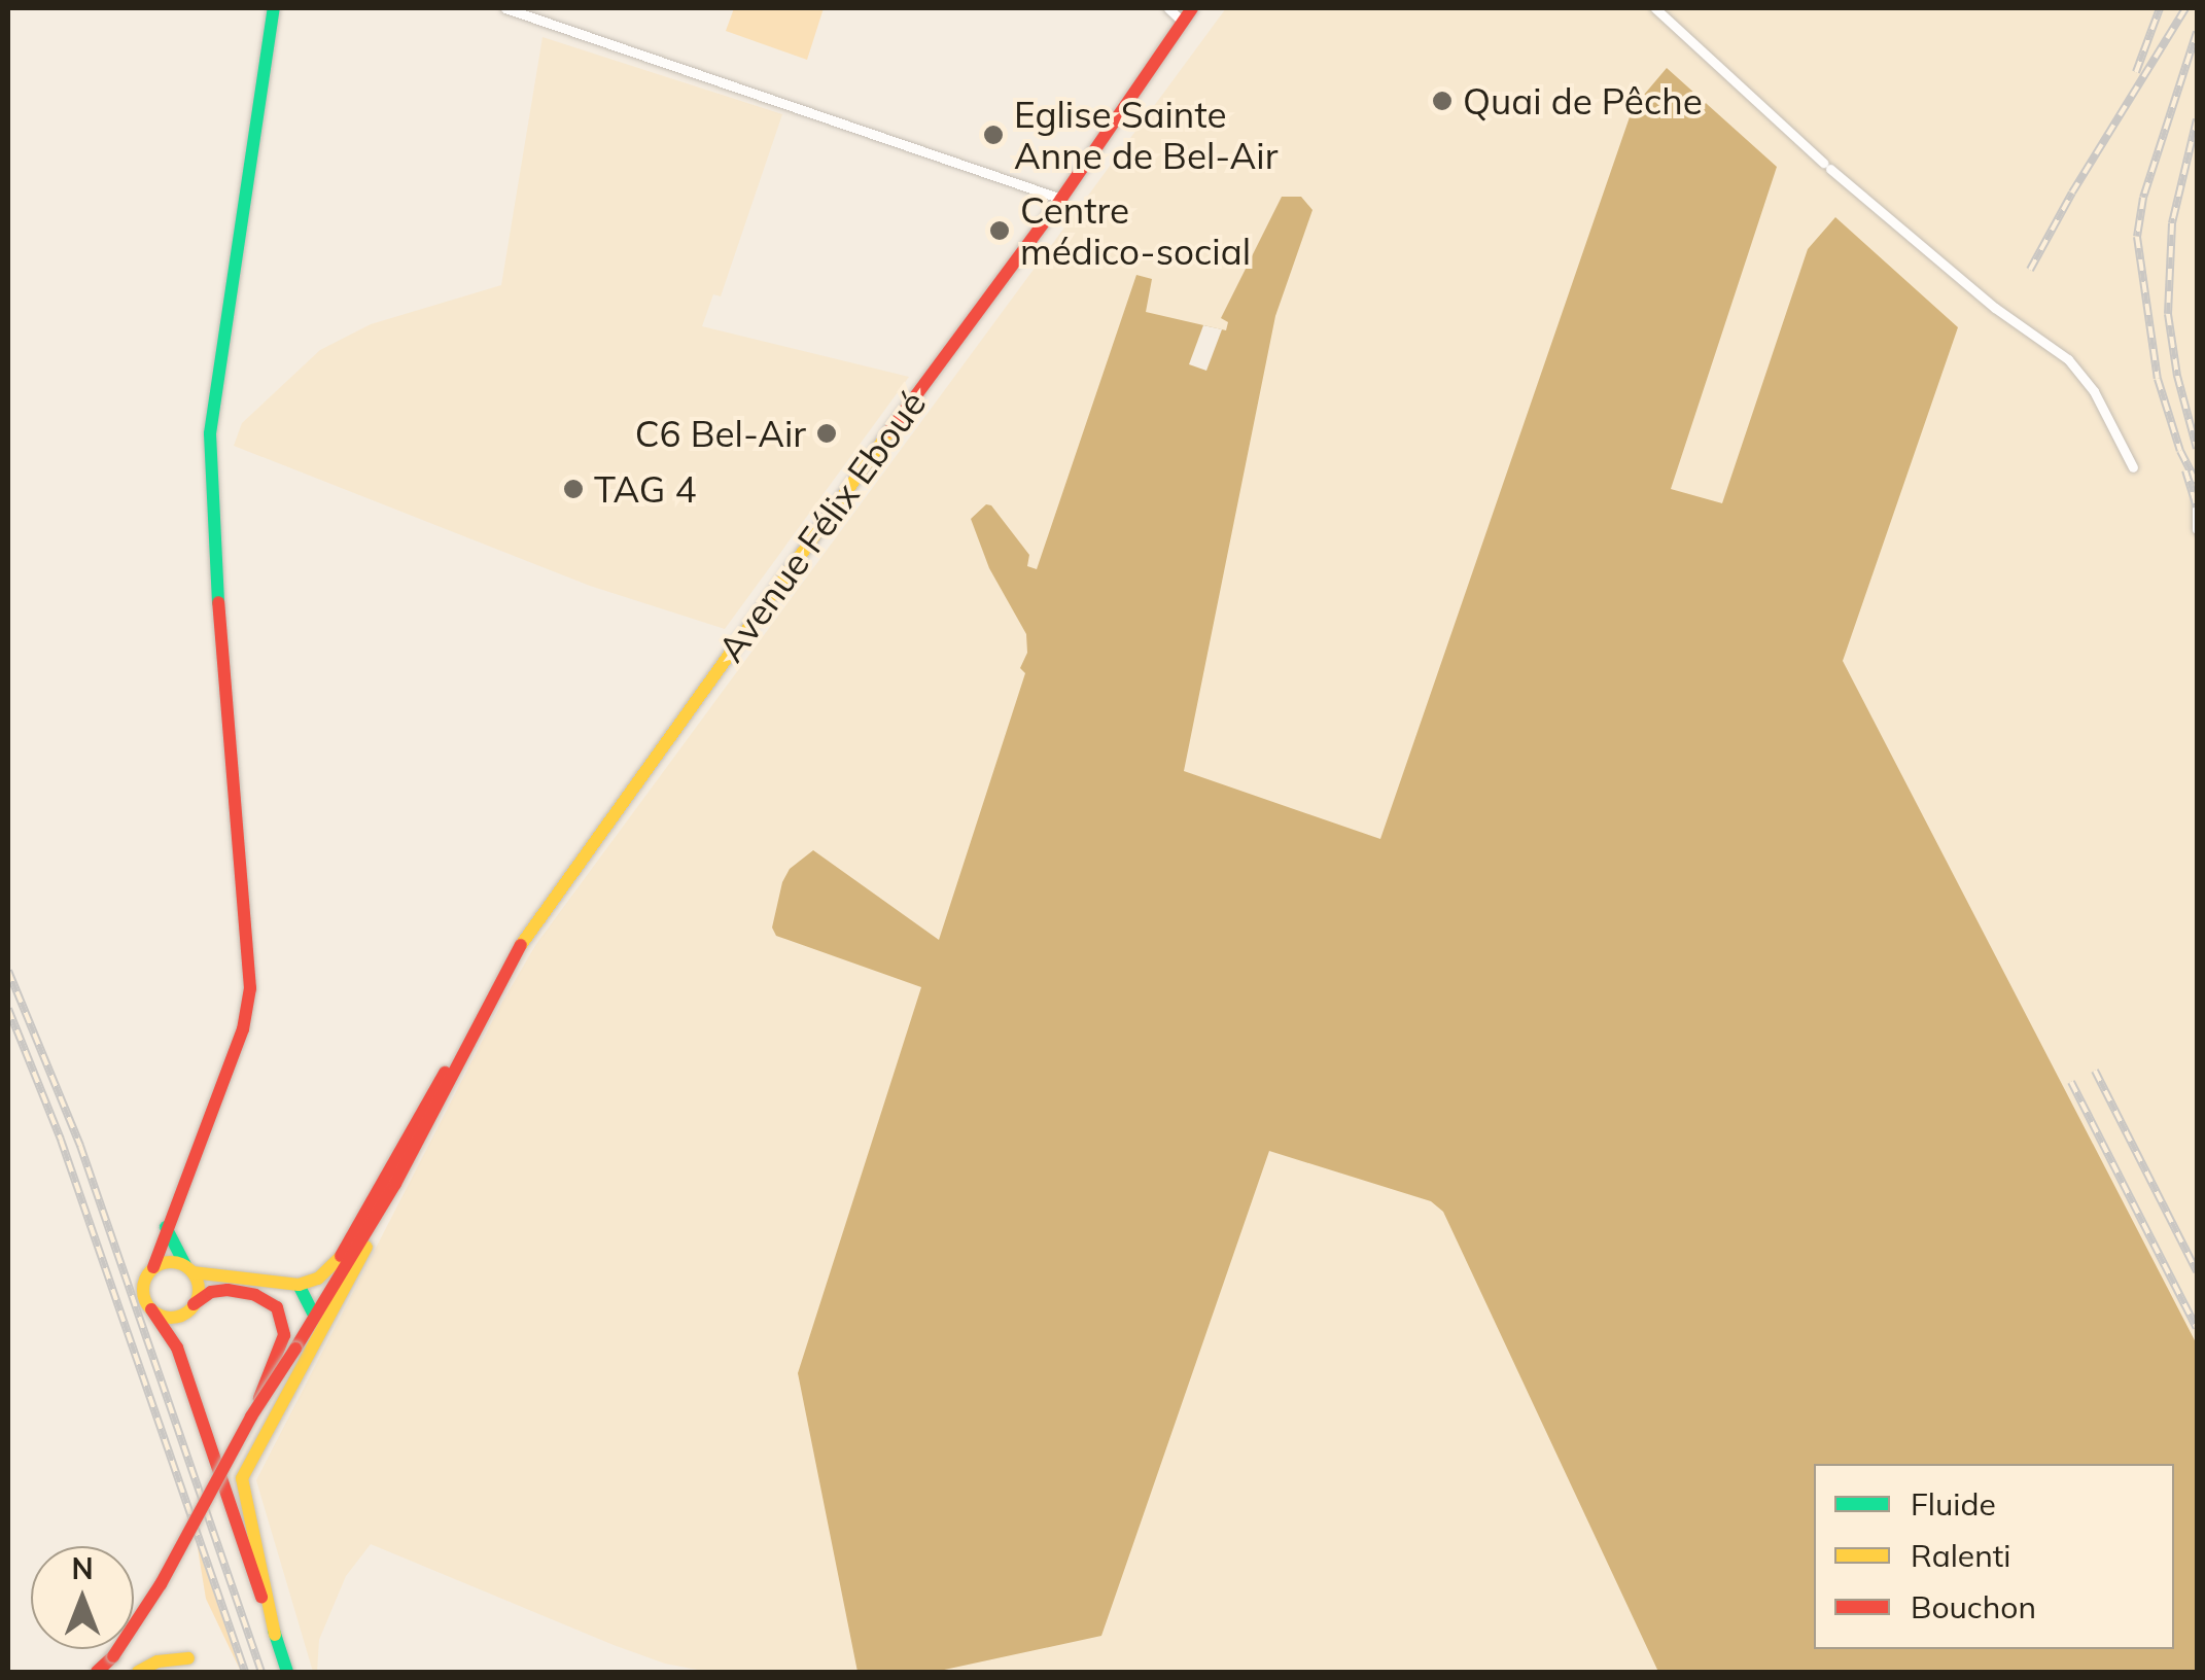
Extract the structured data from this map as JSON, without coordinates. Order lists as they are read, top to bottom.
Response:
{
  "streets": {
    "street": ["Avenue Félix Eboué"]
  },
  "places": [
    "Quai de Pêche",
    "Eglise Sainte Anne de Bel-Air",
    "Centre médico-social",
    "C6 Bel-Air",
    "TAG 4"
  ],
  "legend": ["Fluide", "Ralenti", "Bouchon"],
  "north": "top"
}
